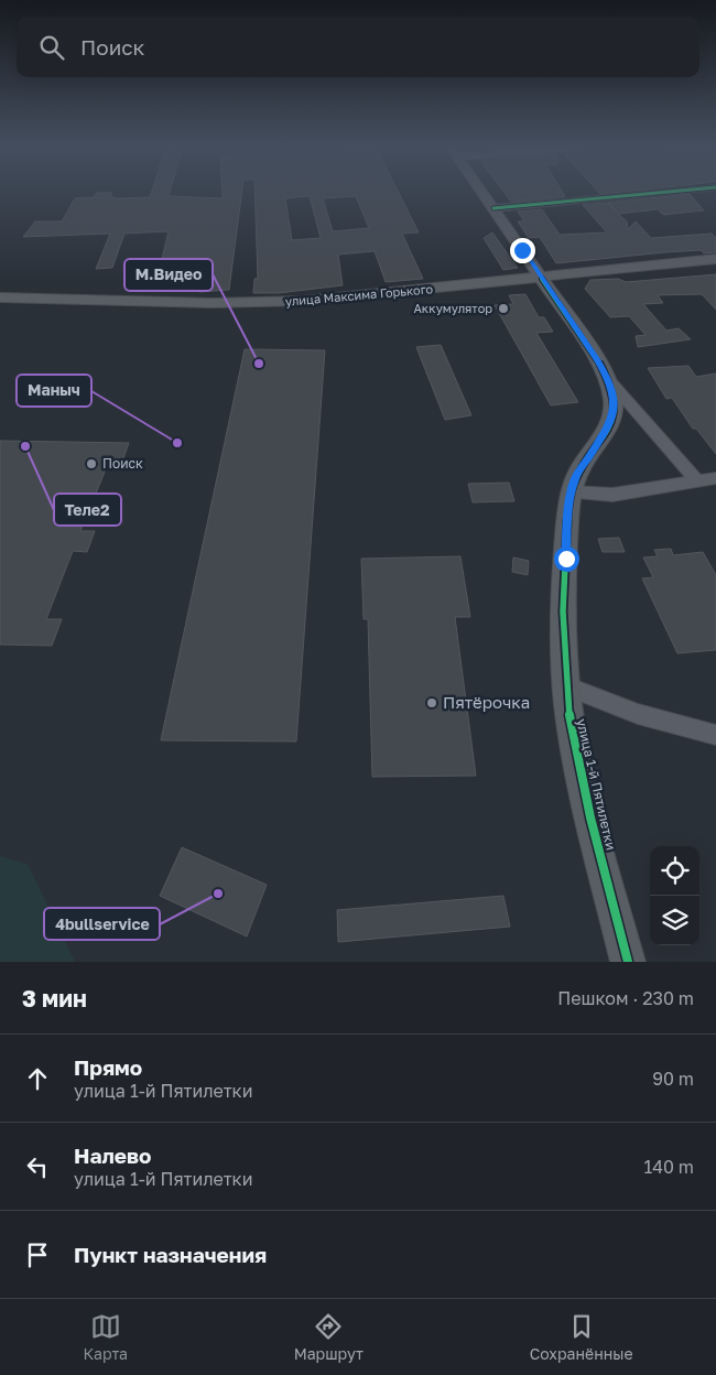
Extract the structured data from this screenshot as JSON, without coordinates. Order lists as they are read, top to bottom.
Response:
{
  "streets": {
    "main road": ["улица Максима Горького", "улица 1-й Пятилетки"]
  },
  "crossings": [
    ["улица Максима Горького", "улица 1-й Пятилетки"]
  ],
  "places": [
    "Аккумулятор",
    "М.Видео",
    "Маныч",
    "Теле2",
    "Поиск",
    "Пятёрочка",
    "4bullservice"
  ],
  "page": {
    "search": "Поиск",
    "heading": ["3 мин", "Пешком · 230 m"],
    "list": [
      ["Прямо", "улица 1-й Пятилетки", "90 m"],
      ["Налево", "улица 1-й Пятилетки", "140 m"],
      "Пункт назначения"
    ],
    "nav": ["Карта", "Маршрут", "Сохранённые"]
  }
}
